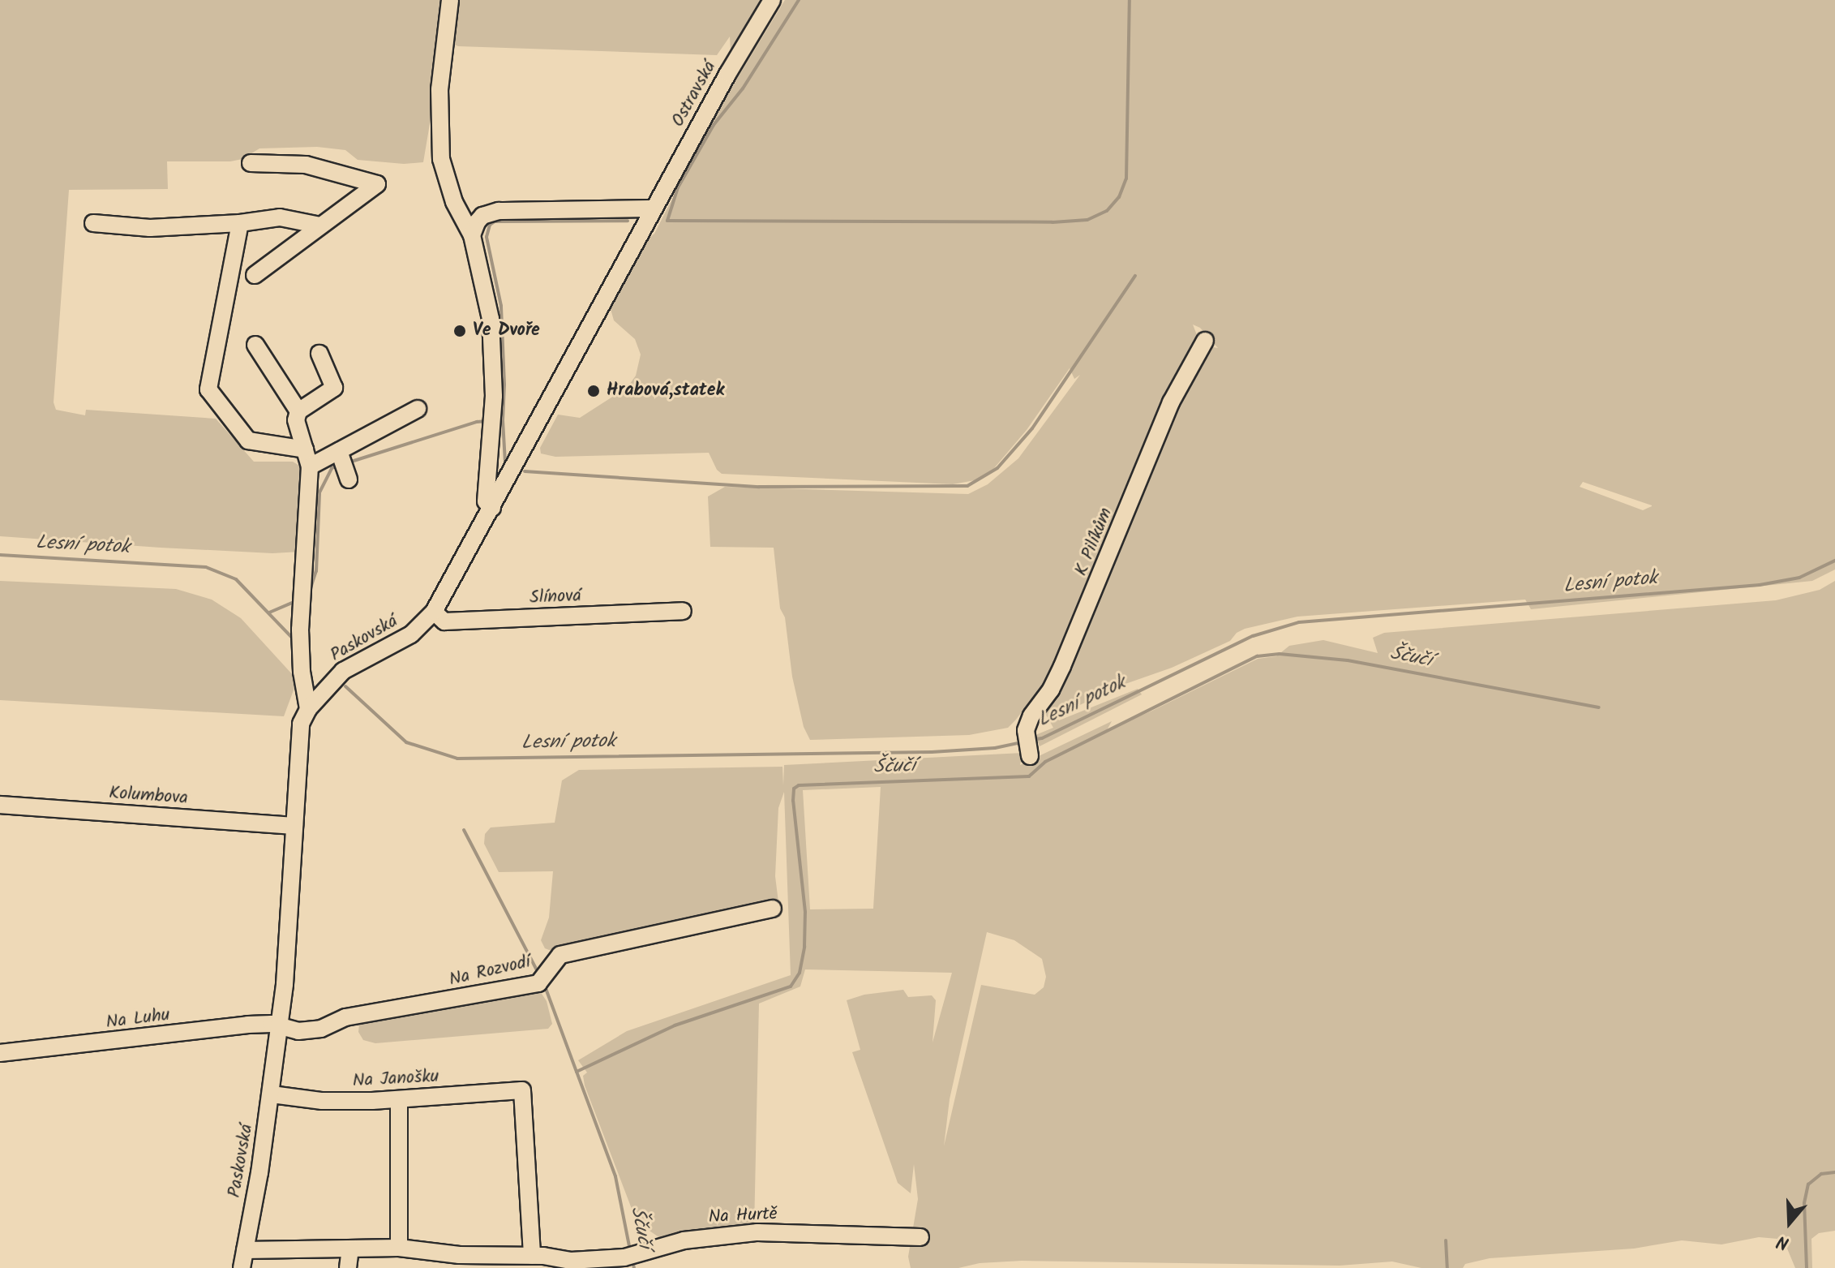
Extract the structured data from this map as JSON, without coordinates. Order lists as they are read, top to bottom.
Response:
{
  "streets": {
    "street": [
      "Ostravská",
      "K Pilíkům",
      "Slínová",
      "Paskovská",
      "Kolumbova",
      "Na Rozvodí",
      "Na Luhu",
      "Na Janošku",
      "Na Hurtě"
    ]
  },
  "crossings": [
    ["Ostravská", "Paskovská"],
    ["Slínová", "Paskovská"],
    ["Paskovská", "Kolumbova"],
    ["Paskovská", "Na Rozvodí"],
    ["Paskovská", "Na Luhu"],
    ["Paskovská", "Na Janošku"],
    ["Paskovská", "Na Hurtě"],
    ["Na Rozvodí", "Na Luhu"],
    ["Na Janošku", "Na Hurtě"]
  ],
  "water": ["Lesní potok", "Ščučí"],
  "places": ["Ve Dvoře", "Hrabová,statek"],
  "north": "bottom"
}
